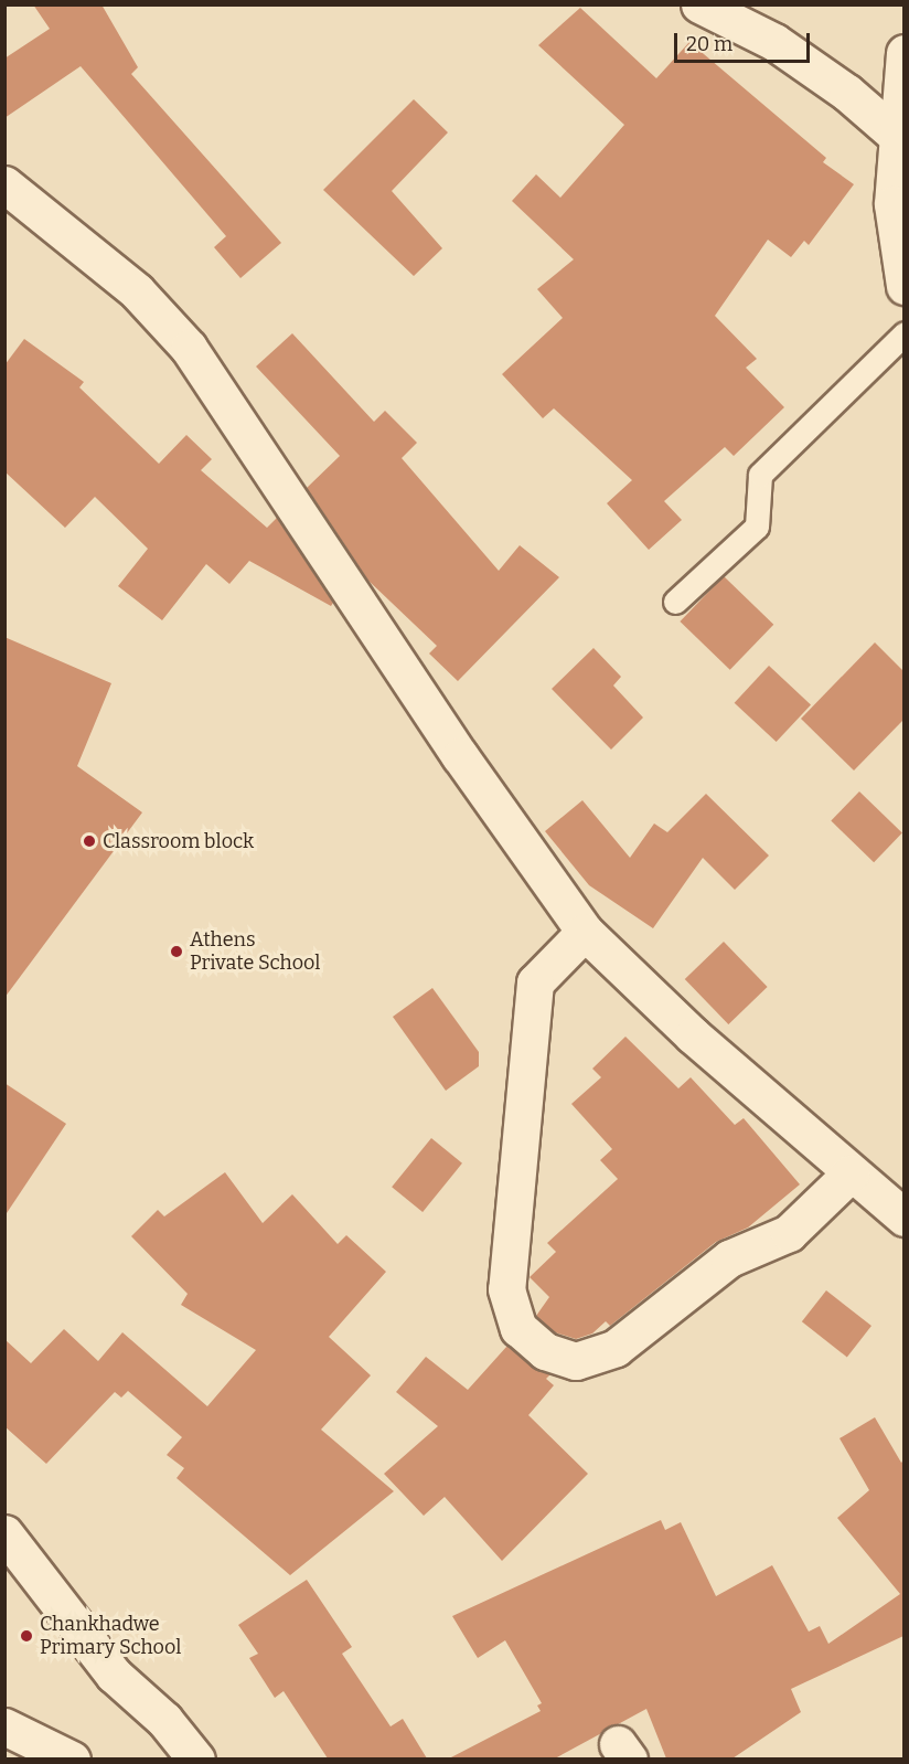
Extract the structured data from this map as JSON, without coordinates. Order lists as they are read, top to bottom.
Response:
{
  "places": ["Classroom block", "Athens Private School", "Chankhadwe Primary School"],
  "scale_bar": "20 m"
}
